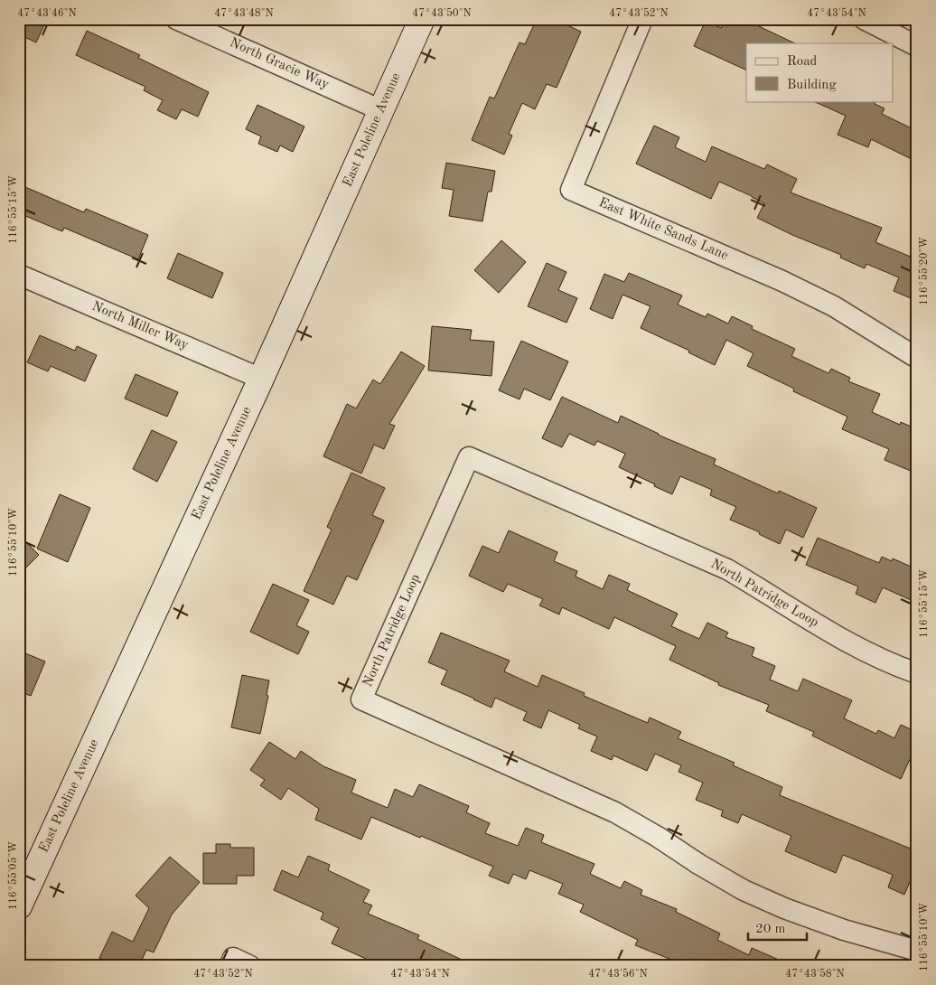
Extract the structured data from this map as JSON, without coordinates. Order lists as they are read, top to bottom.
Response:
{
  "streets": {
    "main road": ["East Poleline Avenue"],
    "street": [
      "North Gracie Way",
      "East White Sands Lane",
      "North Miller Way",
      "North Patridge Loop"
    ]
  },
  "crossings": [
    ["North Gracie Way", "East Poleline Avenue"],
    ["East Poleline Avenue", "North Miller Way"]
  ],
  "legend": ["Road", "Building"],
  "scale_bar": "20 m",
  "coordinates": [
    "47°43'46\"N",
    "47°43'48\"N",
    "47°43'50\"N",
    "47°43'52\"N",
    "47°43'54\"N",
    "116°55'15\"W",
    "116°55'20\"W",
    "116°55'10\"W",
    "116°55'05\"W",
    "47°43'56\"N",
    "47°43'58\"N"
  ]
}
